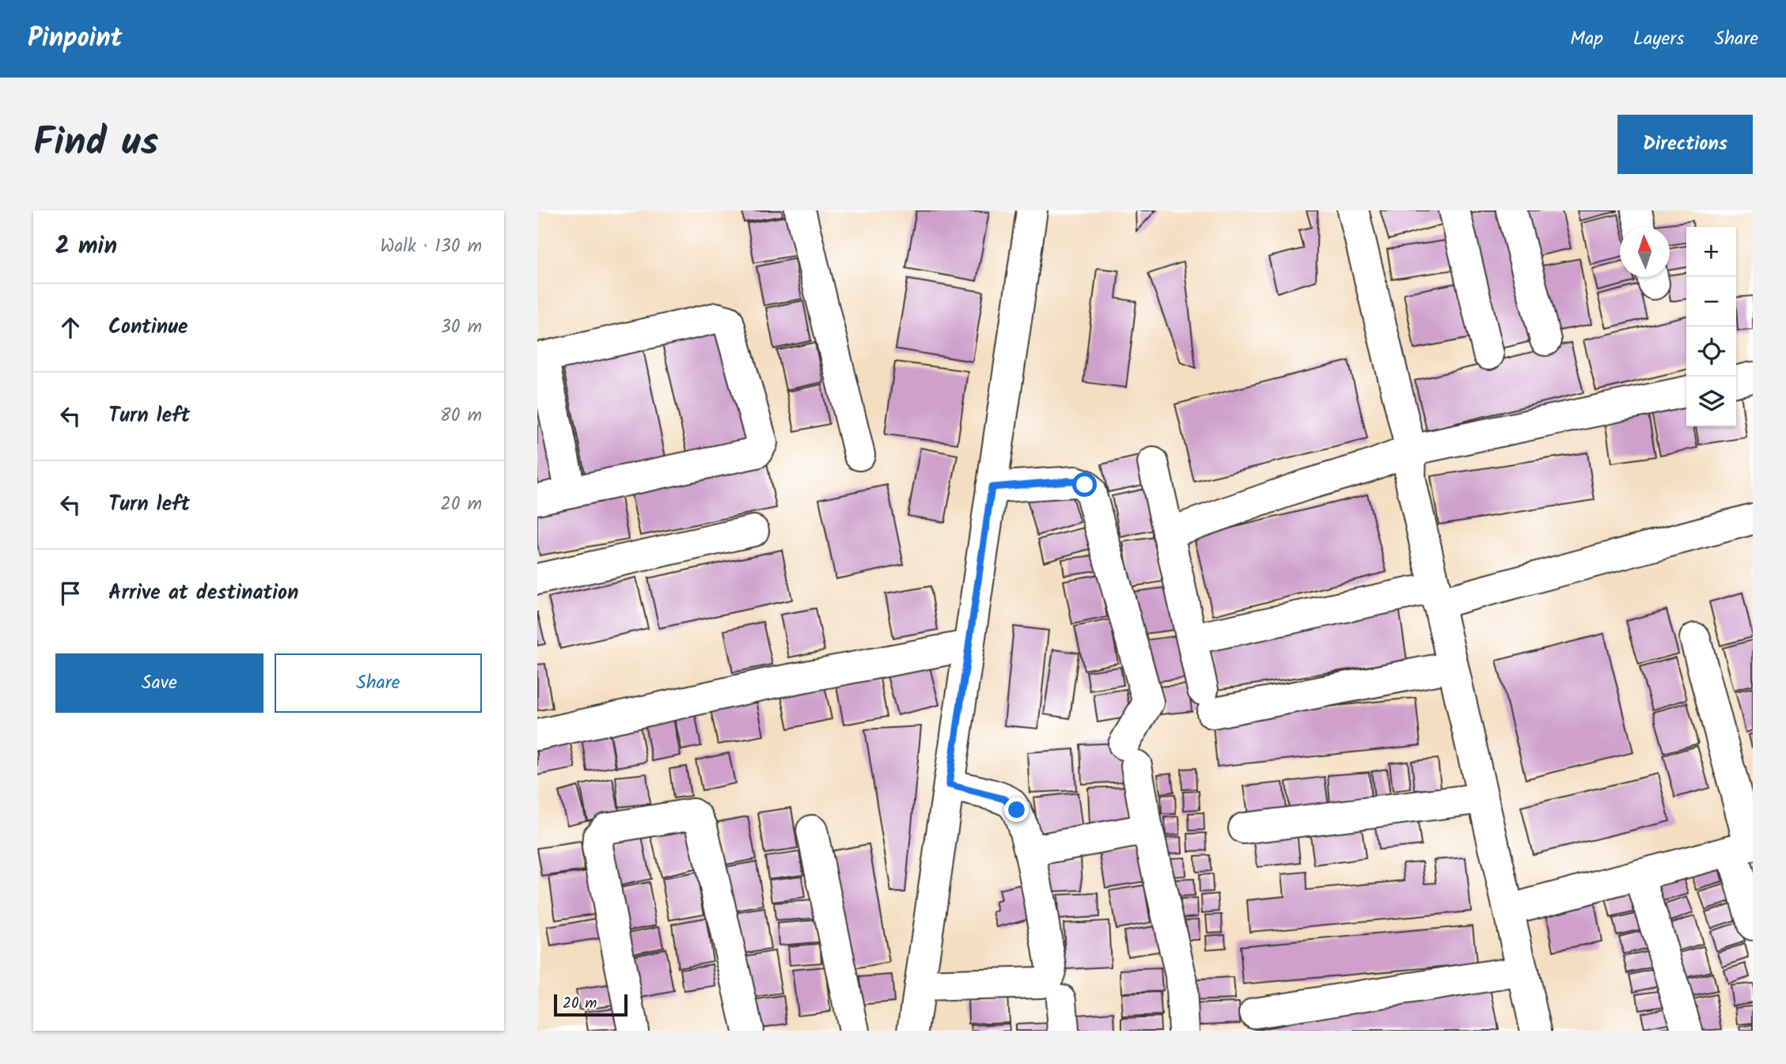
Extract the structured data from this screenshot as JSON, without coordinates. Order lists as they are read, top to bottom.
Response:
{
  "scale_bar": "20 m",
  "north": "top",
  "page": {
    "header": "Pinpoint",
    "nav": ["Map", "Layers", "Share"],
    "title": "Find us",
    "buttons": [
      "Directions",
      ["Save", "Share"]
    ],
    "heading": ["2 min", "Walk · 130 m"],
    "map_buttons": ["+", "−"],
    "list": [
      ["Continue", "30 m"],
      ["Turn left", "80 m"],
      ["Turn left", "20 m"],
      "Arrive at destination"
    ],
    "scale": "20 m"
  }
}
